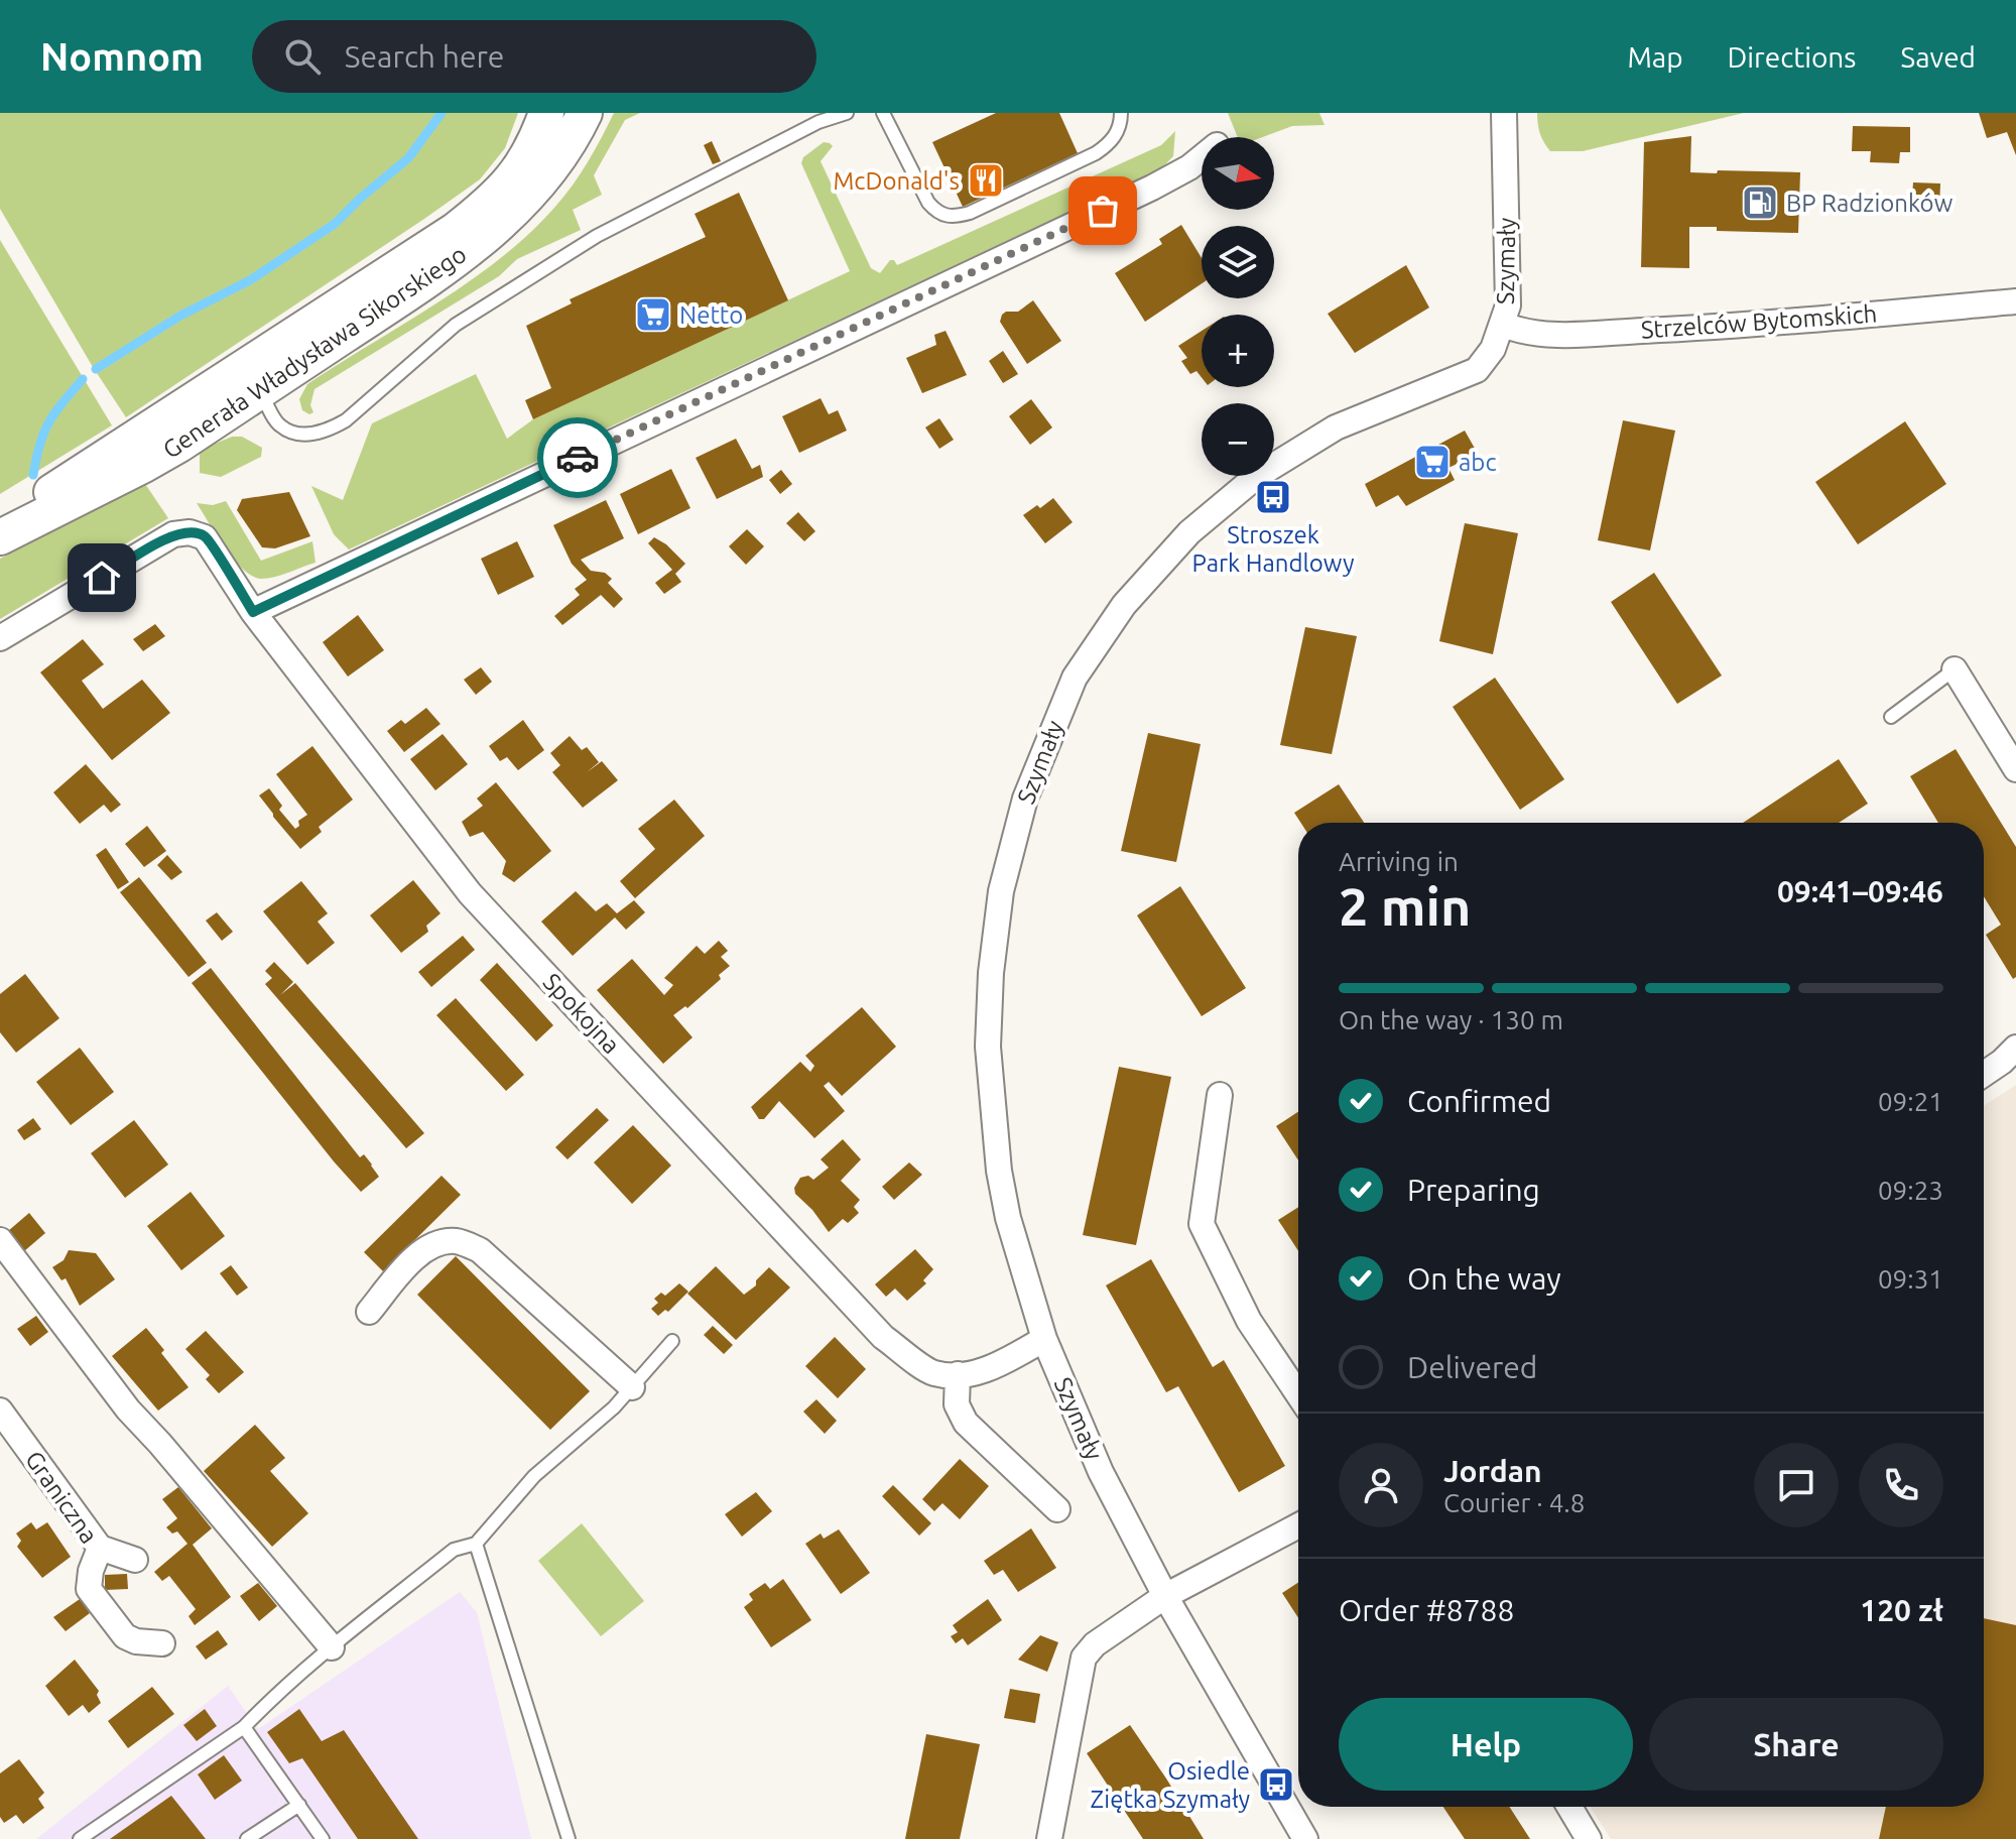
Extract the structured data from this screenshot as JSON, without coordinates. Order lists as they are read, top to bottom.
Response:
{
  "streets": {
    "street": [
      "Szymały",
      "Strzelców Bytomskich",
      "Generała Władysława Sikorskiego",
      "Spokojna",
      "Graniczna"
    ]
  },
  "crossings": [
    ["Szymały", "Strzelców Bytomskich"],
    ["Szymały", "Spokojna"]
  ],
  "places": {
    "restaurant": ["McDonald's"],
    "fuel station": ["BP Radzionków"],
    "supermarket": ["Netto", "abc"],
    "bus stop": ["Stroszek Park Handlowy", "Osiedle Ziętka Szymały"]
  },
  "north": "right",
  "page": {
    "header": "Nomnom",
    "search": "Search here",
    "nav": ["Map", "Directions", "Saved"],
    "map_buttons": ["+", "−"],
    "heading": ["2 min", "Arriving in", "09:41–09:46"],
    "panel": [
      "Jordan",
      "Courier · 4.8",
      "Order #8788",
      "120 zł"
    ],
    "bar": "On the way · 130 m",
    "list": [
      ["Confirmed", "09:21"],
      ["Preparing", "09:23"],
      ["On the way", "09:31"],
      "Delivered"
    ],
    "buttons": ["Help", "Share"]
  }
}
